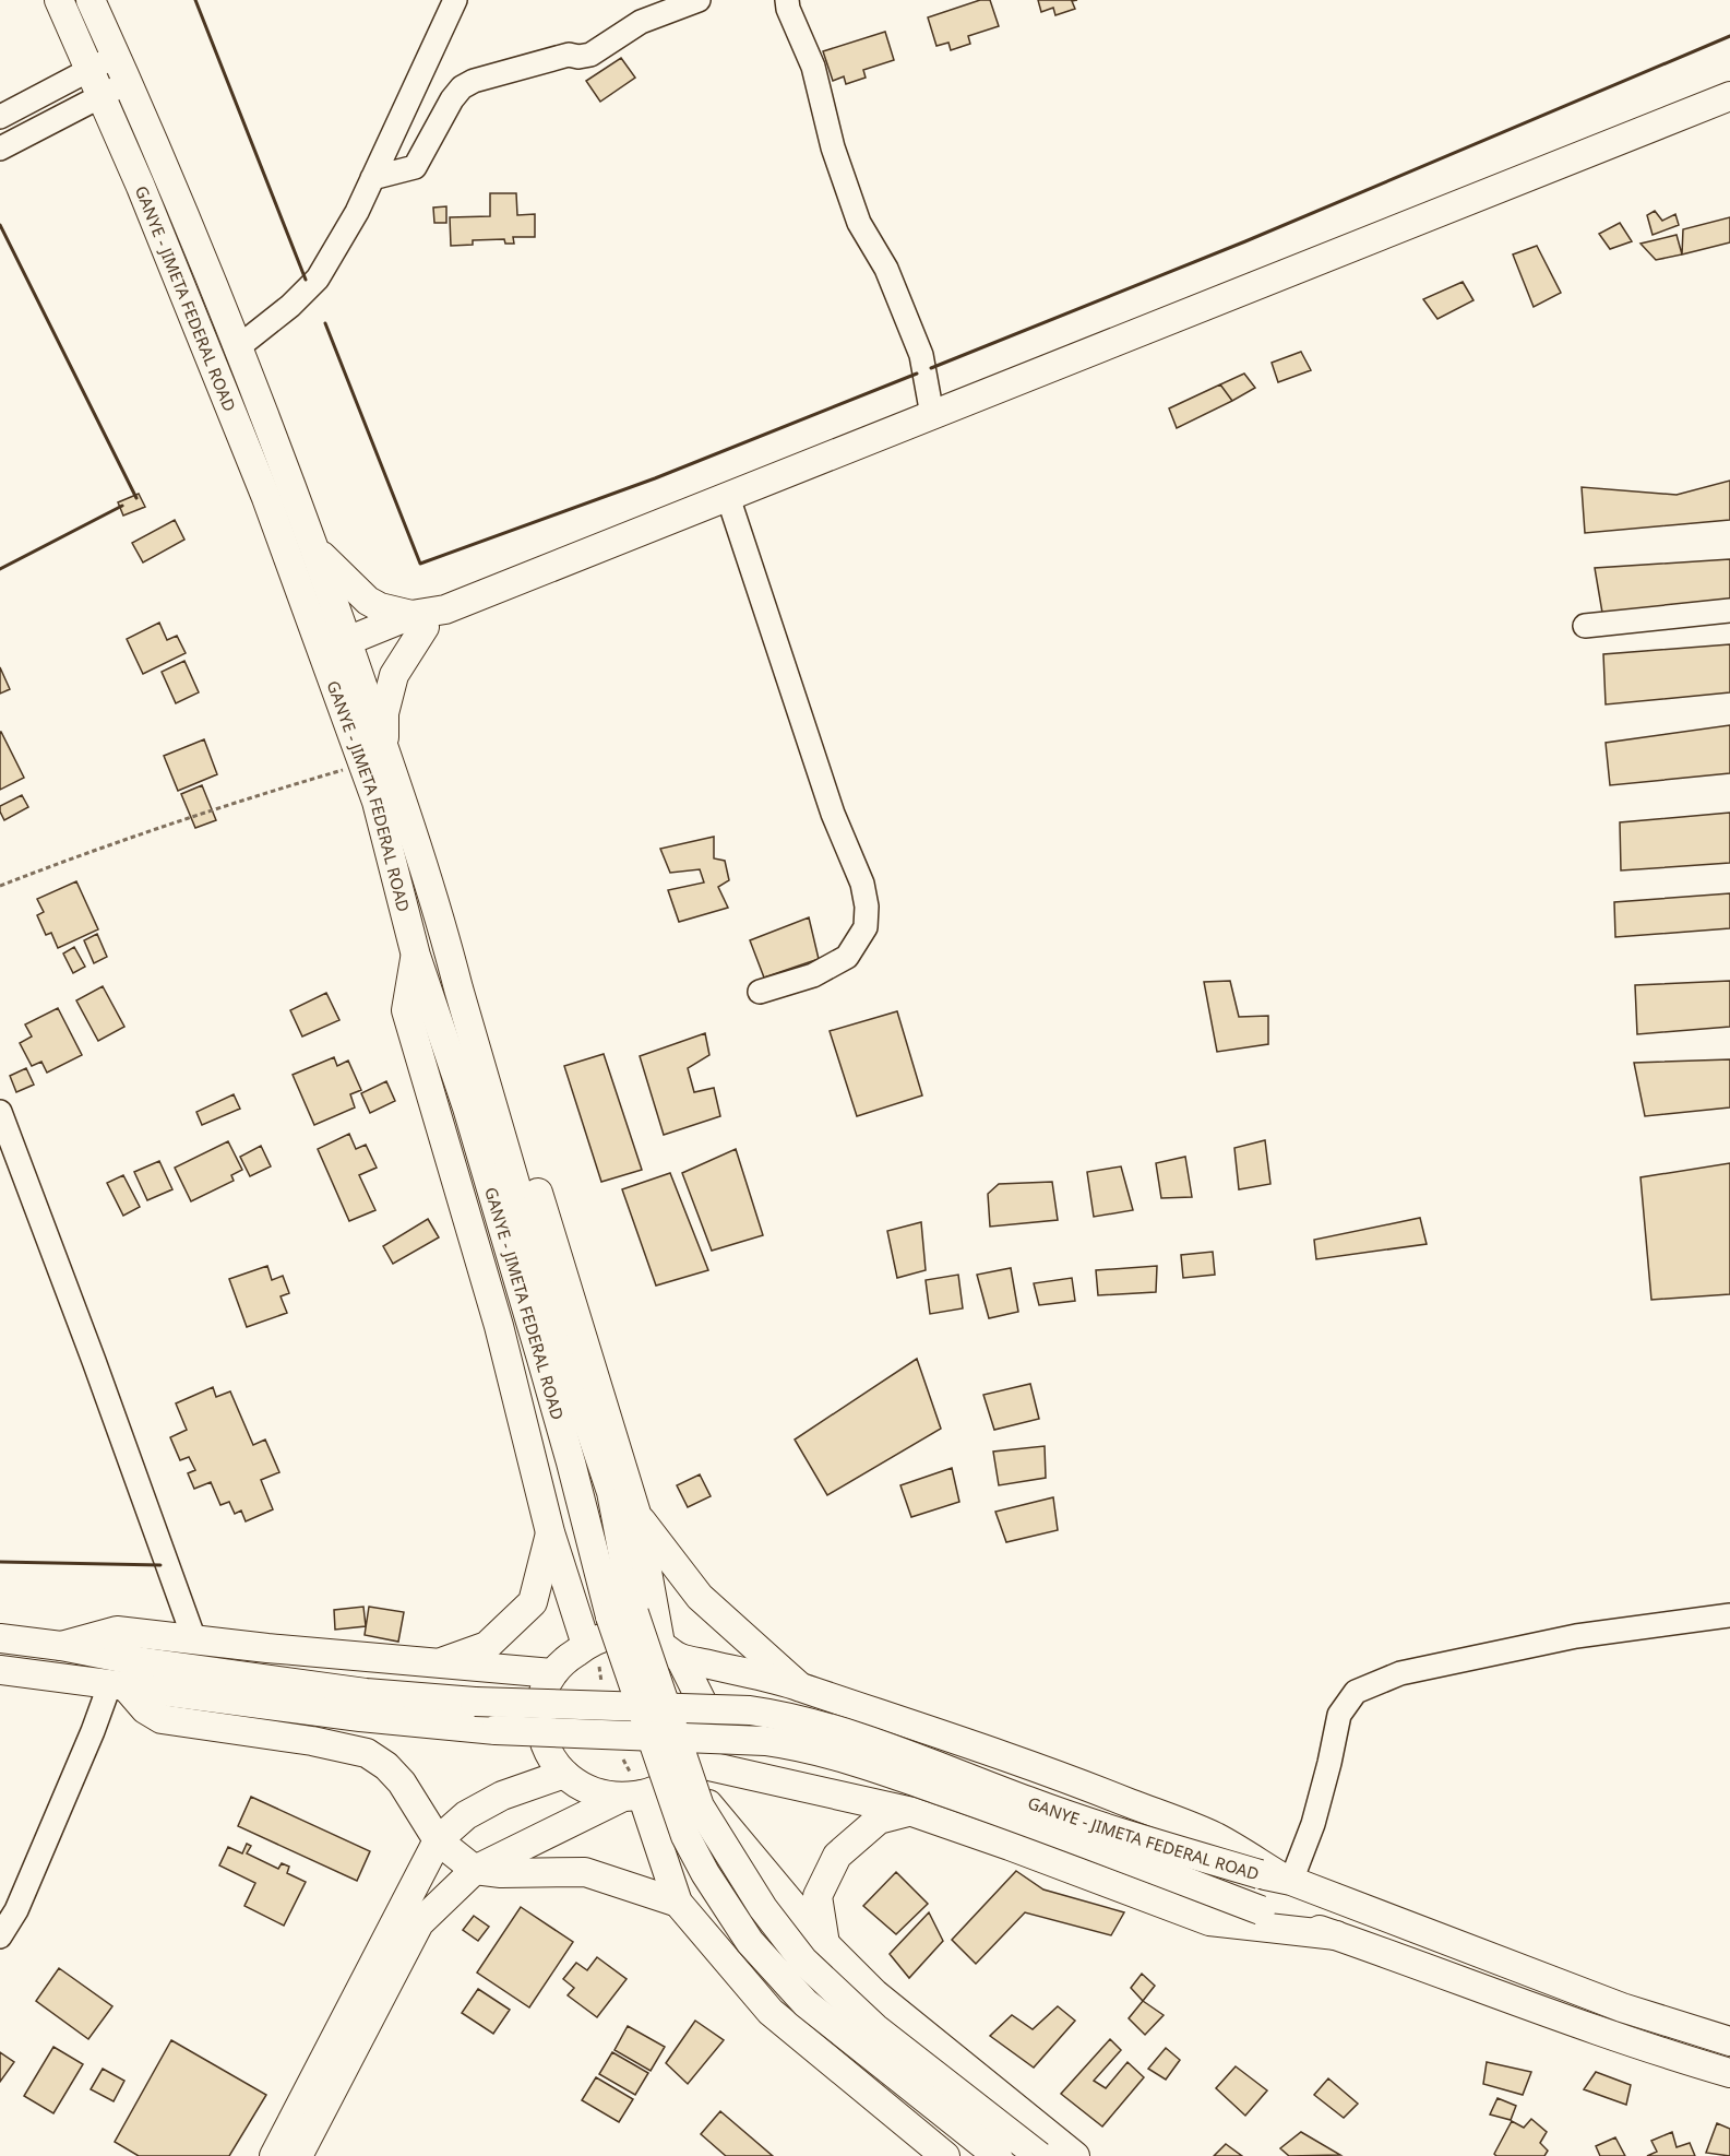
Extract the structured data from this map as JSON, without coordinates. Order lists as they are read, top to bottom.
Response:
{
  "streets": {
    "main road": ["GANYE - JIMETA FEDERAL ROAD"]
  }
}
